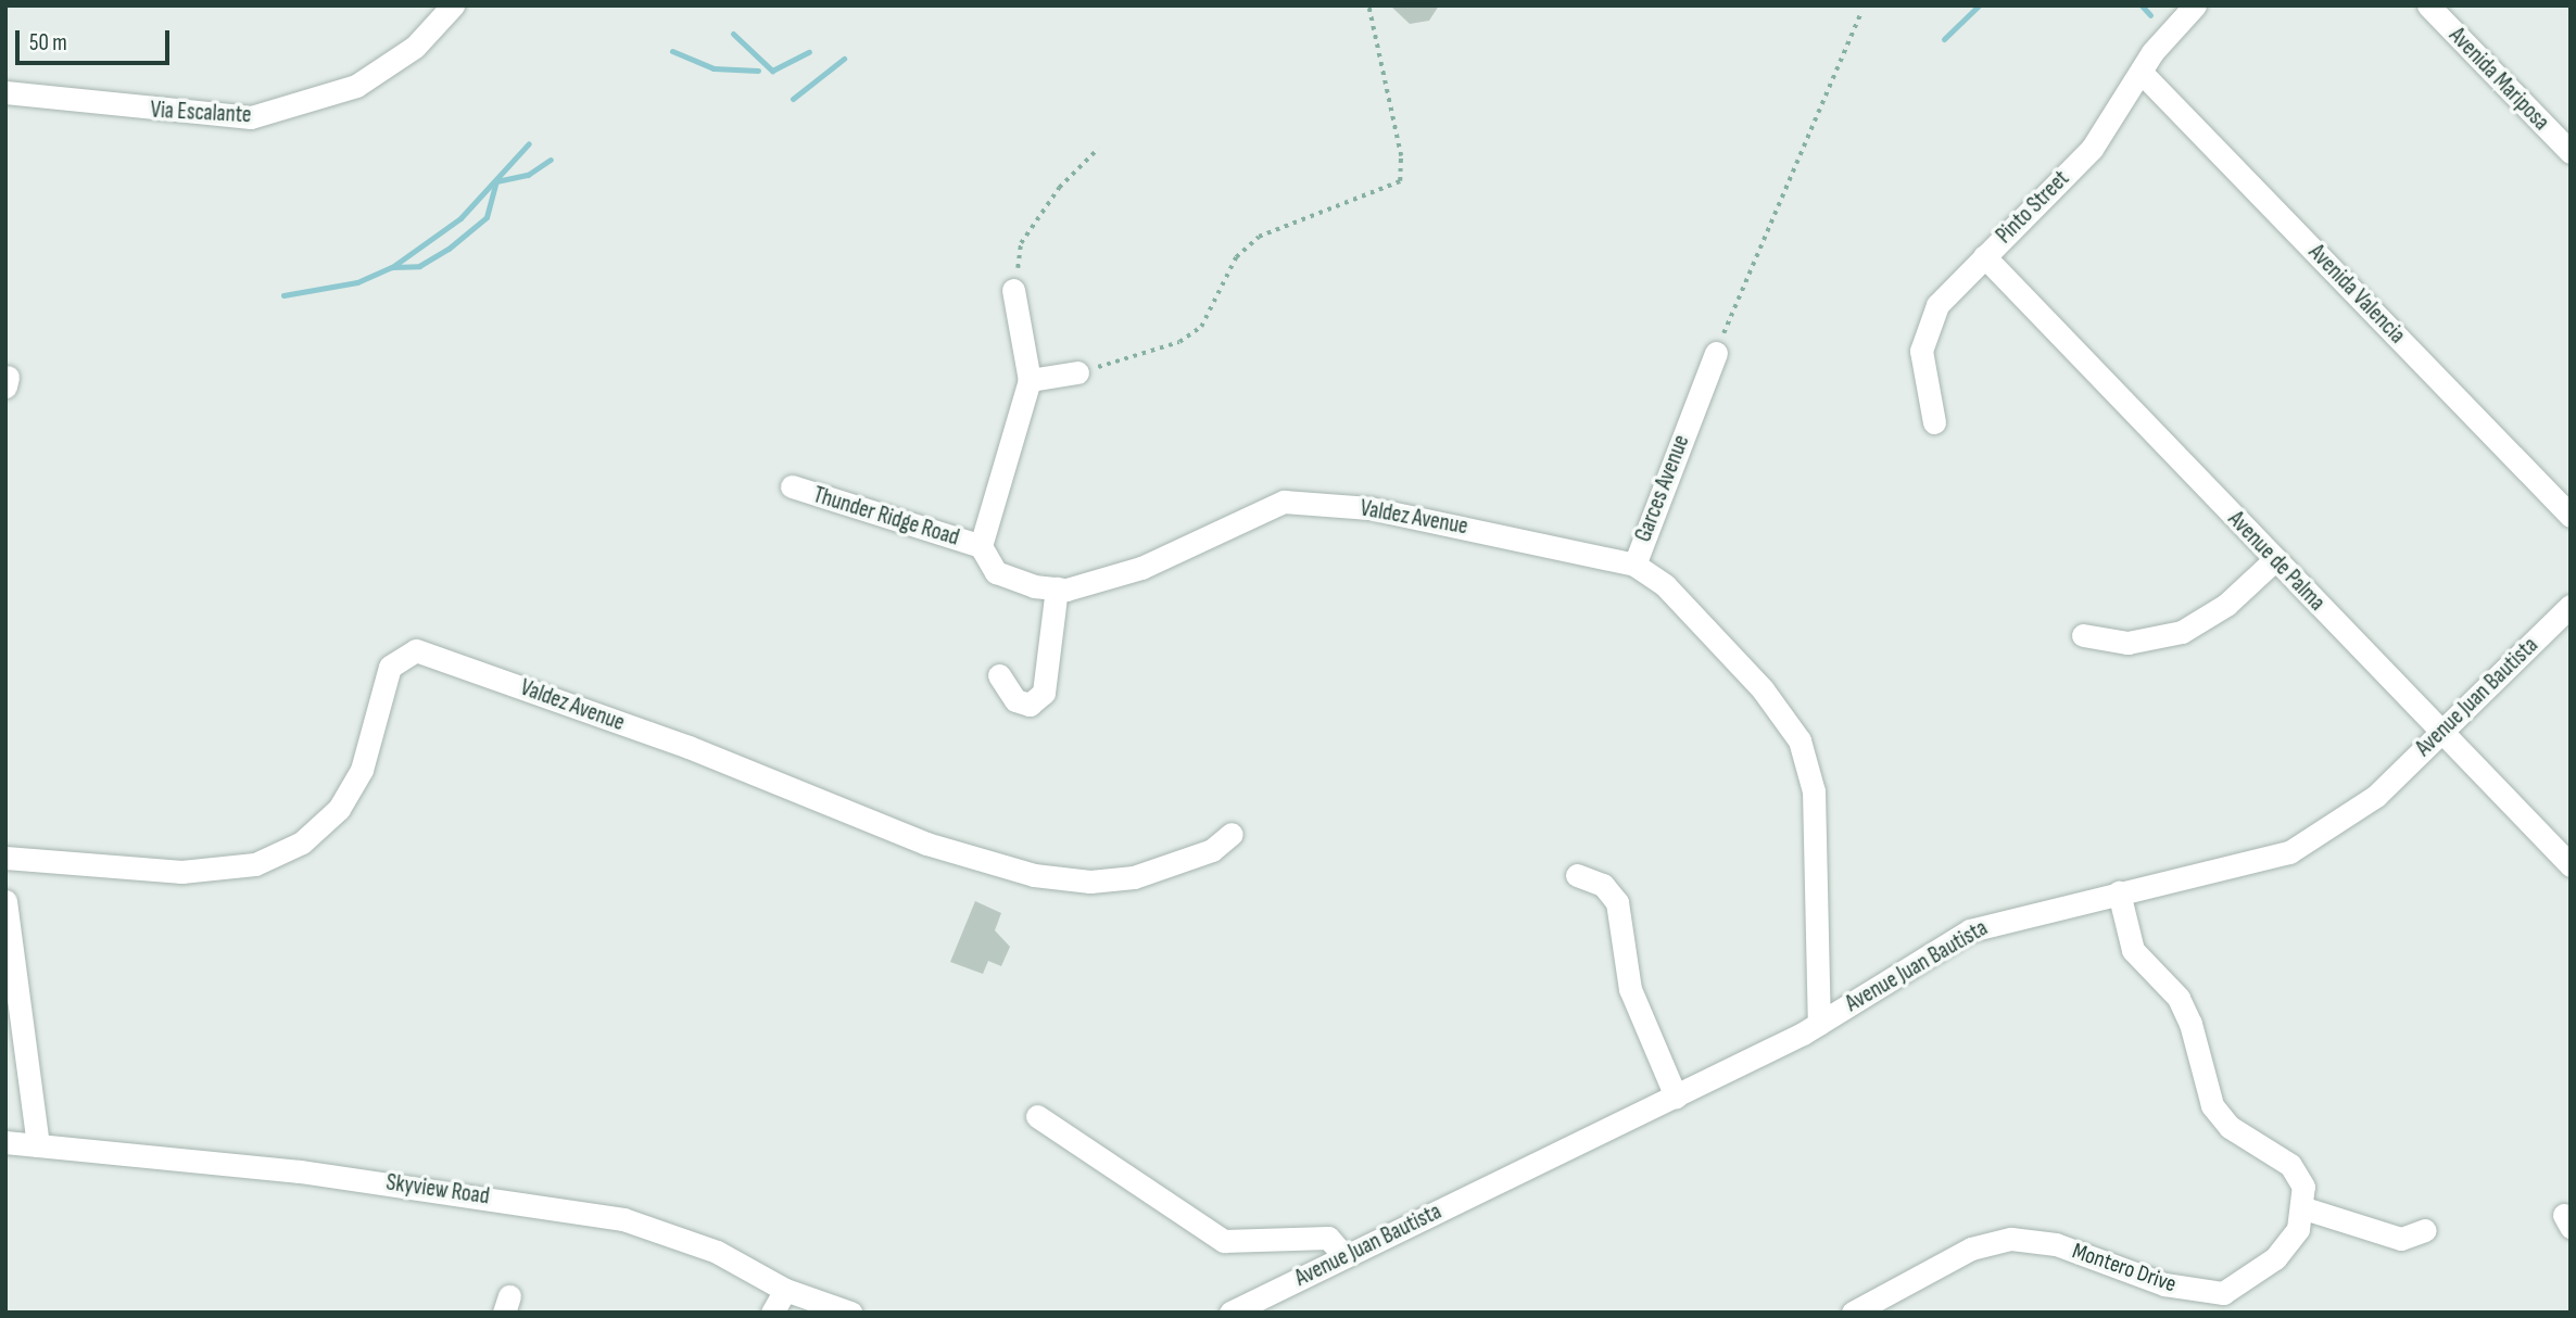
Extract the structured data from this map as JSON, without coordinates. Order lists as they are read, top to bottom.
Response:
{
  "streets": {
    "street": [
      "Avenida Mariposa",
      "Via Escalante",
      "Pinto Street",
      "Avenida Valencia",
      "Garces Avenue",
      "Thunder Ridge Road",
      "Valdez Avenue",
      "Avenue de Palma",
      "Avenue Juan Bautista",
      "Skyview Road",
      "Montero Drive"
    ]
  },
  "crossings": [
    ["Pinto Street", "Avenida Valencia"],
    ["Pinto Street", "Avenue de Palma"],
    ["Garces Avenue", "Valdez Avenue"],
    ["Garces Avenue", "Avenue Juan Bautista"],
    ["Thunder Ridge Road", "Valdez Avenue"],
    ["Avenue de Palma", "Avenue Juan Bautista"]
  ],
  "scale_bar": "50 m"
}
